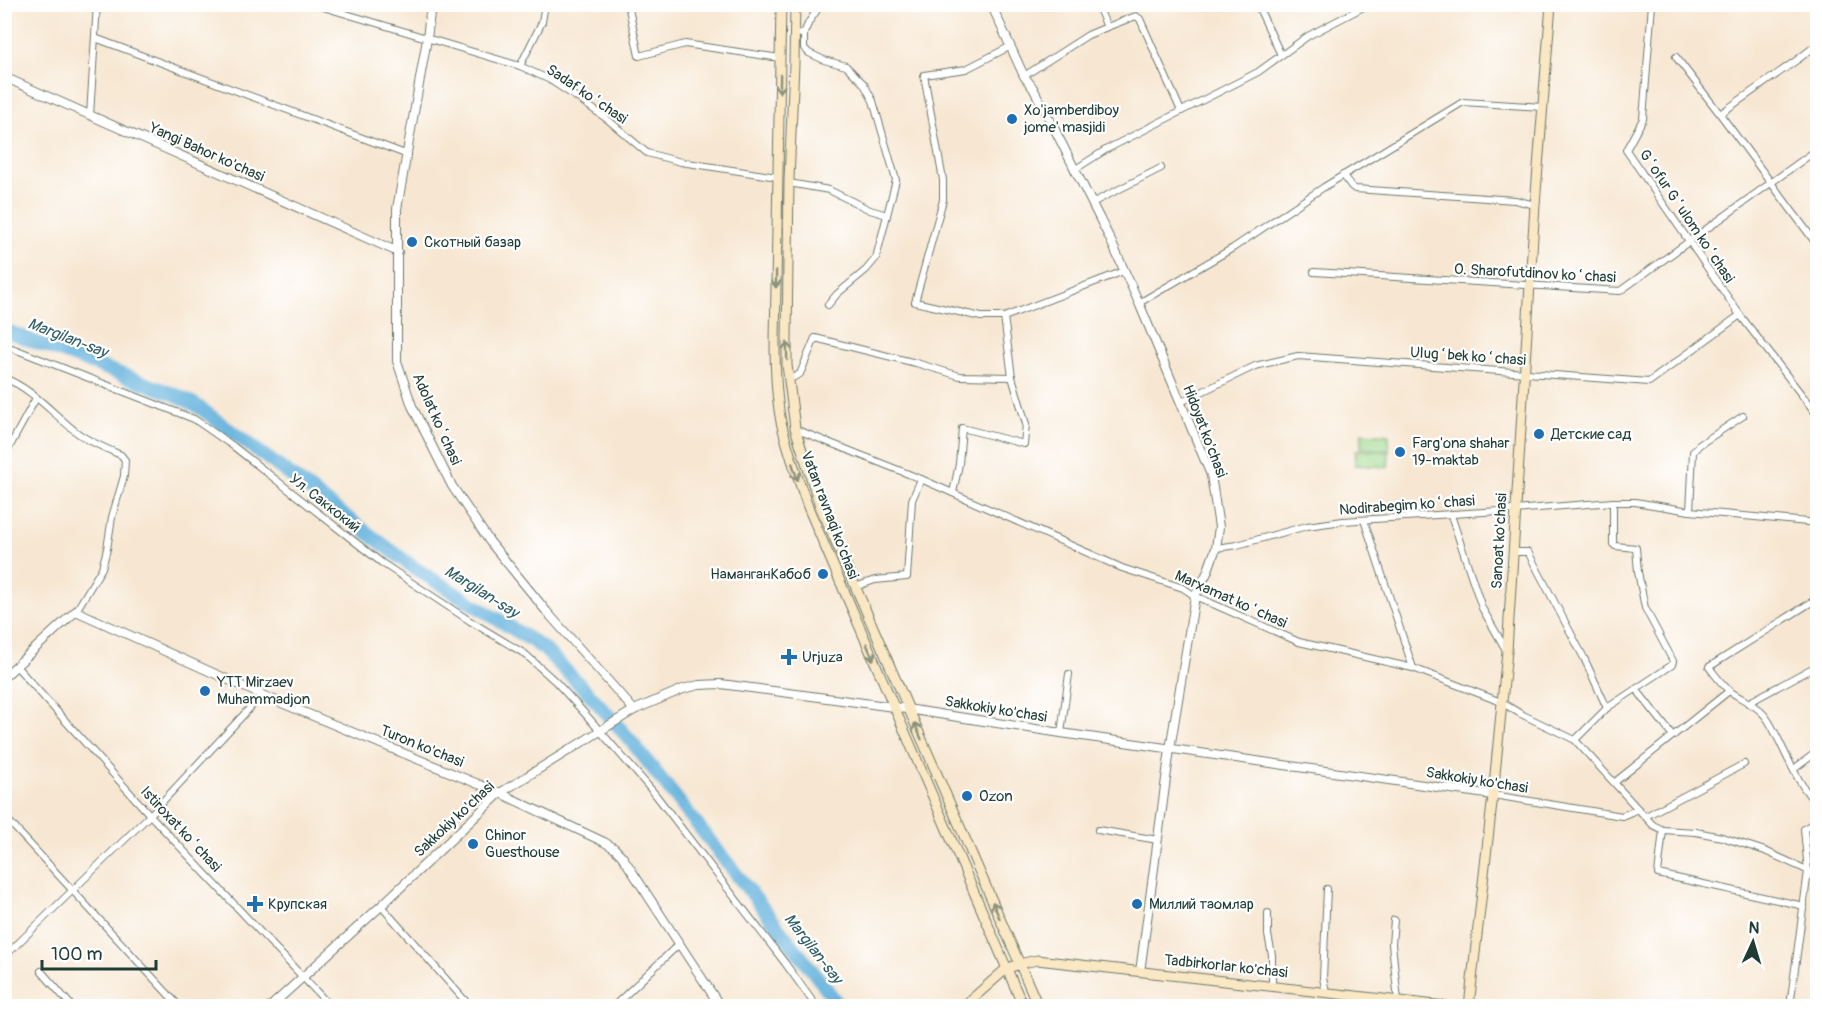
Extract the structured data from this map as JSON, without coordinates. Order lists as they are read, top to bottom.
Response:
{
  "streets": {
    "main road": ["Vatan ravnaqi ko'chasi", "Sanoat ko'chasi", "Tadbirkorlar ko'chasi"],
    "street": [
      "Sadaf koʻchasi",
      "Yangi Bahor ko'chasi",
      "Gʻofur Gʻulom koʻchasi",
      "O. Sharofutdinov koʻchasi",
      "Ulugʻbek koʻchasi",
      "Adolat koʻchasi",
      "Hidoyat ko'chasi",
      "Ул. Саккокий",
      "Nodirabegim koʻchasi",
      "Marxamat koʻchasi",
      "Sakkokiy ko'chasi",
      "Turon ko'chasi",
      "Istiroxat koʻchasi"
    ]
  },
  "crossings": [
    ["Sadaf koʻchasi", "Adolat koʻchasi"],
    ["Sadaf koʻchasi", "Vatan ravnaqi ko'chasi"],
    ["Yangi Bahor ko'chasi", "Adolat koʻchasi"],
    ["Gʻofur Gʻulom koʻchasi", "O. Sharofutdinov koʻchasi"],
    ["Gʻofur Gʻulom koʻchasi", "Ulugʻbek koʻchasi"],
    ["O. Sharofutdinov koʻchasi", "Sanoat ko'chasi"],
    ["Ulugʻbek koʻchasi", "Hidoyat ko'chasi"],
    ["Ulugʻbek koʻchasi", "Sanoat ko'chasi"],
    ["Adolat koʻchasi", "Sakkokiy ko'chasi"],
    ["Hidoyat ko'chasi", "Nodirabegim koʻchasi"],
    ["Hidoyat ko'chasi", "Marxamat koʻchasi"],
    ["Hidoyat ko'chasi", "Sakkokiy ko'chasi"],
    ["Hidoyat ko'chasi", "Tadbirkorlar ko'chasi"],
    ["Ул. Саккокий", "Sakkokiy ko'chasi"],
    ["Nodirabegim koʻchasi", "Sanoat ko'chasi"],
    ["Vatan ravnaqi ko'chasi", "Marxamat koʻchasi"],
    ["Vatan ravnaqi ko'chasi", "Sakkokiy ko'chasi"],
    ["Vatan ravnaqi ko'chasi", "Tadbirkorlar ko'chasi"],
    ["Sanoat ko'chasi", "Marxamat koʻchasi"],
    ["Sanoat ko'chasi", "Sakkokiy ko'chasi"],
    ["Marxamat koʻchasi", "Sakkokiy ko'chasi"],
    ["Sakkokiy ko'chasi", "Turon ko'chasi"],
    ["Sakkokiy ko'chasi", "Istiroxat koʻchasi"]
  ],
  "water": ["Margilan-say"],
  "places": {
    "other": [
      "Xo'jamberdiboy jome' masjidi",
      "Скотный базар",
      "Детские сад",
      "Farg'ona shahar 19-maktab",
      "НаманганКабоб",
      "YTT Mirzaev Muhammadjon",
      "Ozon",
      "Chinor Guesthouse",
      "Миллий таомлар"
    ],
    "health": ["Urjuza", "Крупская"]
  },
  "scale_bar": "100 m",
  "north": "top"
}
